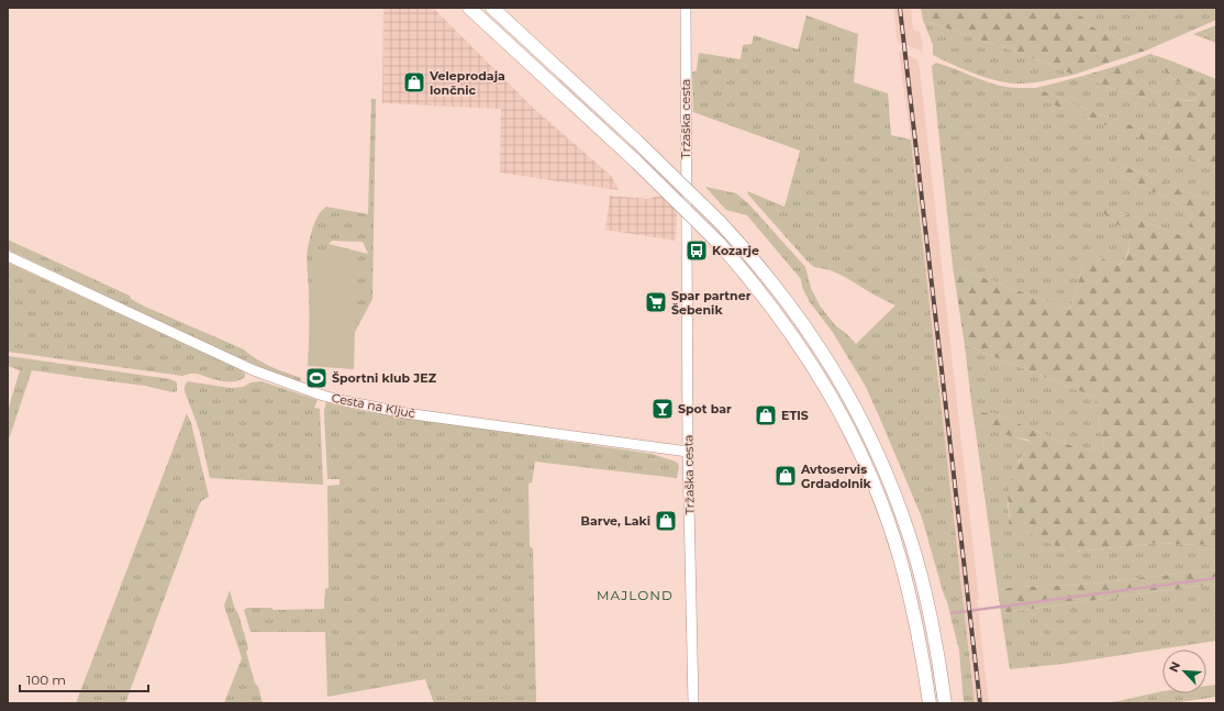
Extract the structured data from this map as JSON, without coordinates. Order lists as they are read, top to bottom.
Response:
{
  "streets": {
    "street": ["Tržaška cesta", "Cesta na Ključ"]
  },
  "crossings": [
    ["Tržaška cesta", "Cesta na Ključ"]
  ],
  "districts": ["MAJLOND"],
  "places": {
    "shop": [
      "Veleprodaja lončnic",
      "ETIS",
      "Avtoservis Grdadolnik",
      "Barve, Laki"
    ],
    "bus stop": ["Kozarje"],
    "supermarket": ["Spar partner Šebenik"],
    "sports": ["Športni klub JEZ"],
    "bar": ["Spot bar"]
  },
  "scale_bar": "100 m",
  "north": "top left"
}
